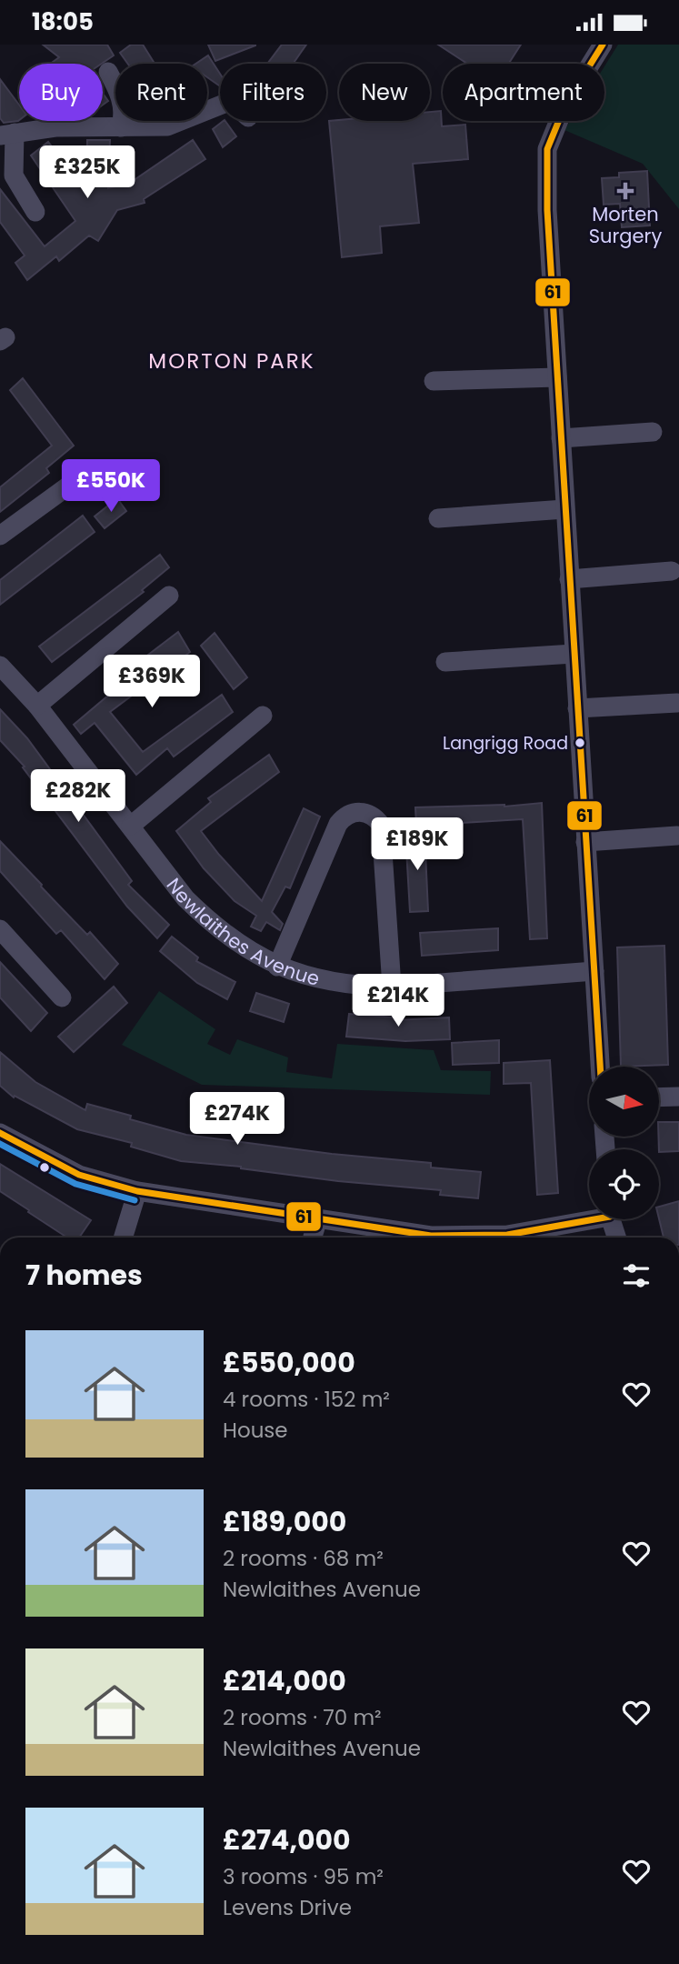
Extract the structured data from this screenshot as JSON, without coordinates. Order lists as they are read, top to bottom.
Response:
{
  "streets": {
    "street": ["Newlaithes Avenue"]
  },
  "districts": ["MORTON PARK"],
  "places": {
    "health": ["Morten Surgery"],
    "other": ["Langrigg Road"]
  },
  "lines": ["transit line 61"],
  "north": "right",
  "page": {
    "status": "18:05",
    "chip": [
      "Buy",
      "Rent",
      "Filters",
      "New",
      "Apartment"
    ],
    "price": [
      "£325K",
      "£550K",
      "£369K",
      "£282K",
      "£189K",
      "£214K",
      "£274K"
    ],
    "heading": "7 homes",
    "list": [
      {
        "name": "£550,000",
        "note": "4 rooms · 152 m² · House"
      },
      {
        "name": "£189,000",
        "note": "2 rooms · 68 m² · Newlaithes Avenue"
      },
      {
        "name": "£214,000",
        "note": "2 rooms · 70 m² · Newlaithes Avenue"
      },
      {
        "name": "£274,000",
        "note": "3 rooms · 95 m² · Levens Drive"
      }
    ]
  }
}
